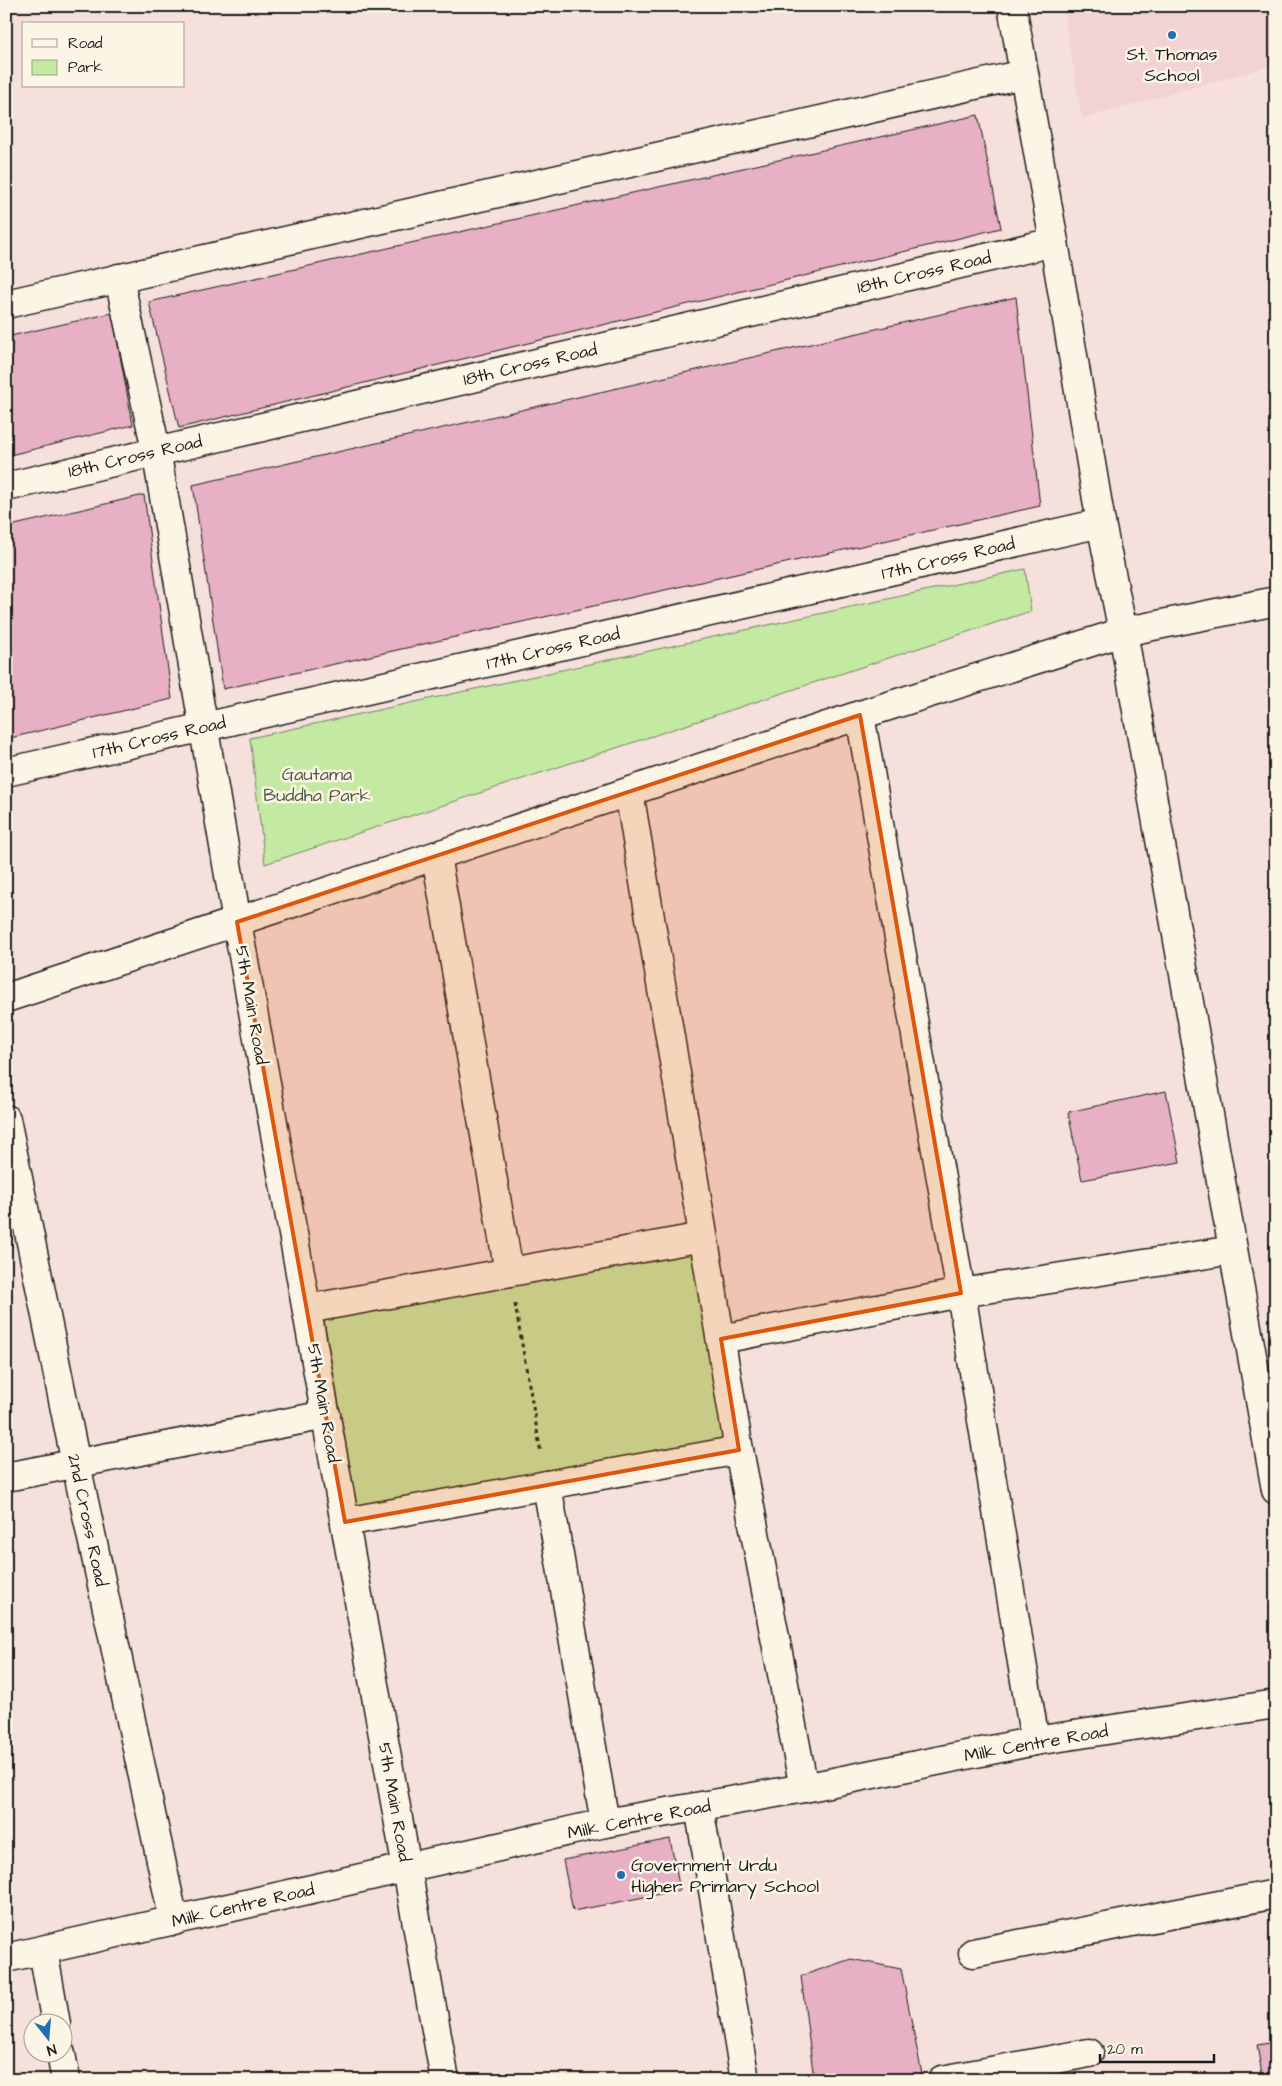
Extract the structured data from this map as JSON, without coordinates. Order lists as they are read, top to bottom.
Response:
{
  "streets": {
    "street": [
      "18th Cross Road",
      "17th Cross Road",
      "5th Main Road",
      "2nd Cross Road",
      "Milk Centre Road"
    ]
  },
  "crossings": [
    ["18th Cross Road", "5th Main Road"],
    ["17th Cross Road", "5th Main Road"],
    ["5th Main Road", "Milk Centre Road"],
    ["2nd Cross Road", "Milk Centre Road"]
  ],
  "parks": ["Gautama Buddha Park"],
  "places": ["St. Thomas School", "Government Urdu Higher Primary School"],
  "legend": ["Road", "Park"],
  "scale_bar": "20 m",
  "north": "bottom"
}
